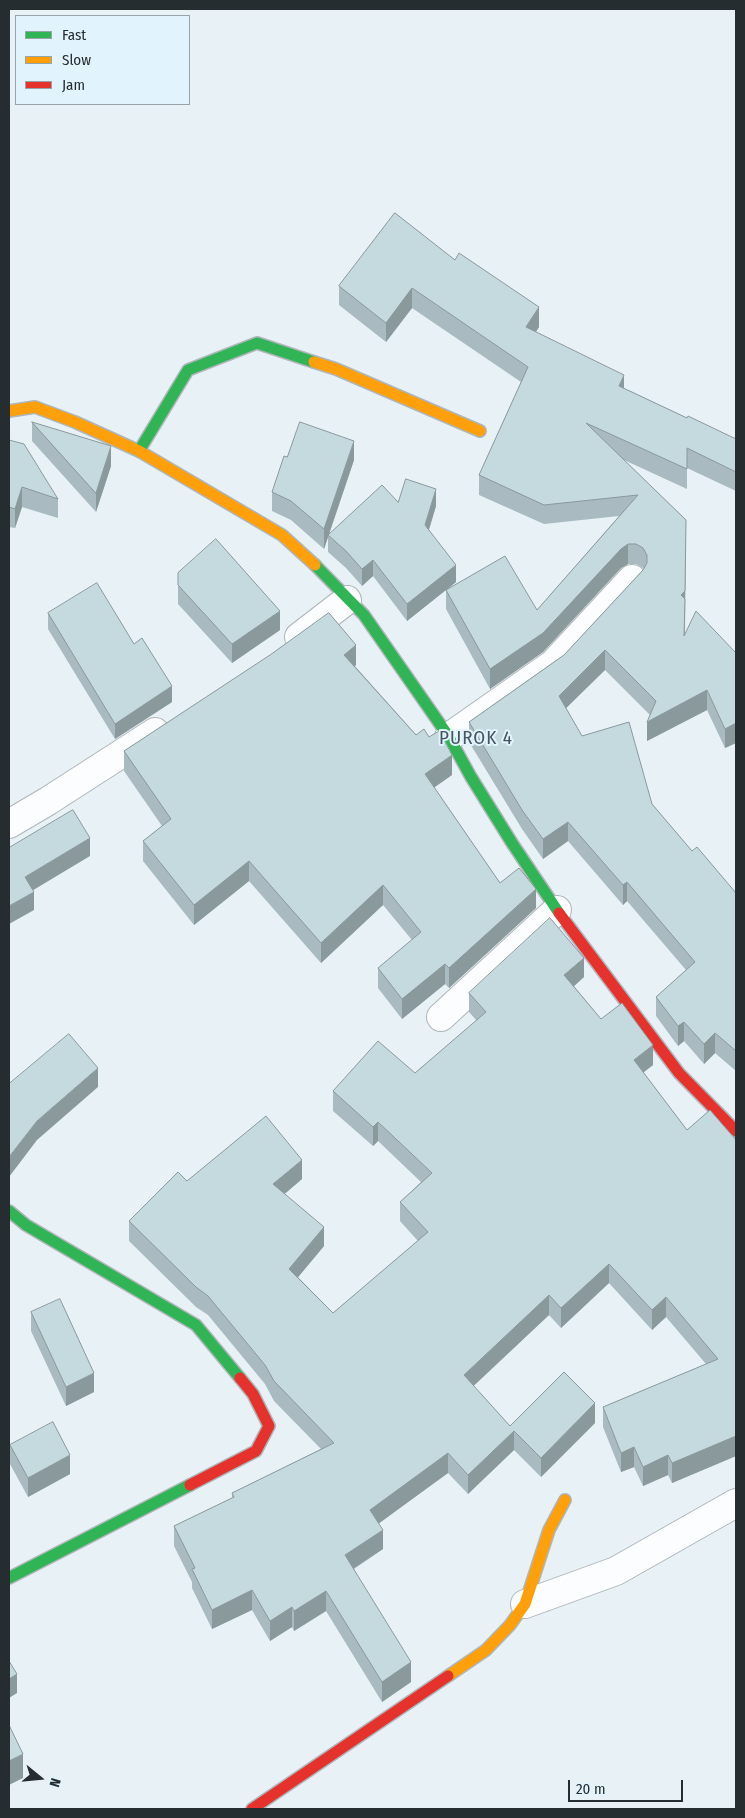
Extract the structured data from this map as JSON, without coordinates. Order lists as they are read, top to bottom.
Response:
{
  "districts": ["PUROK 4"],
  "legend": ["Fast", "Slow", "Jam"],
  "scale_bar": "20 m",
  "north": "right"
}
